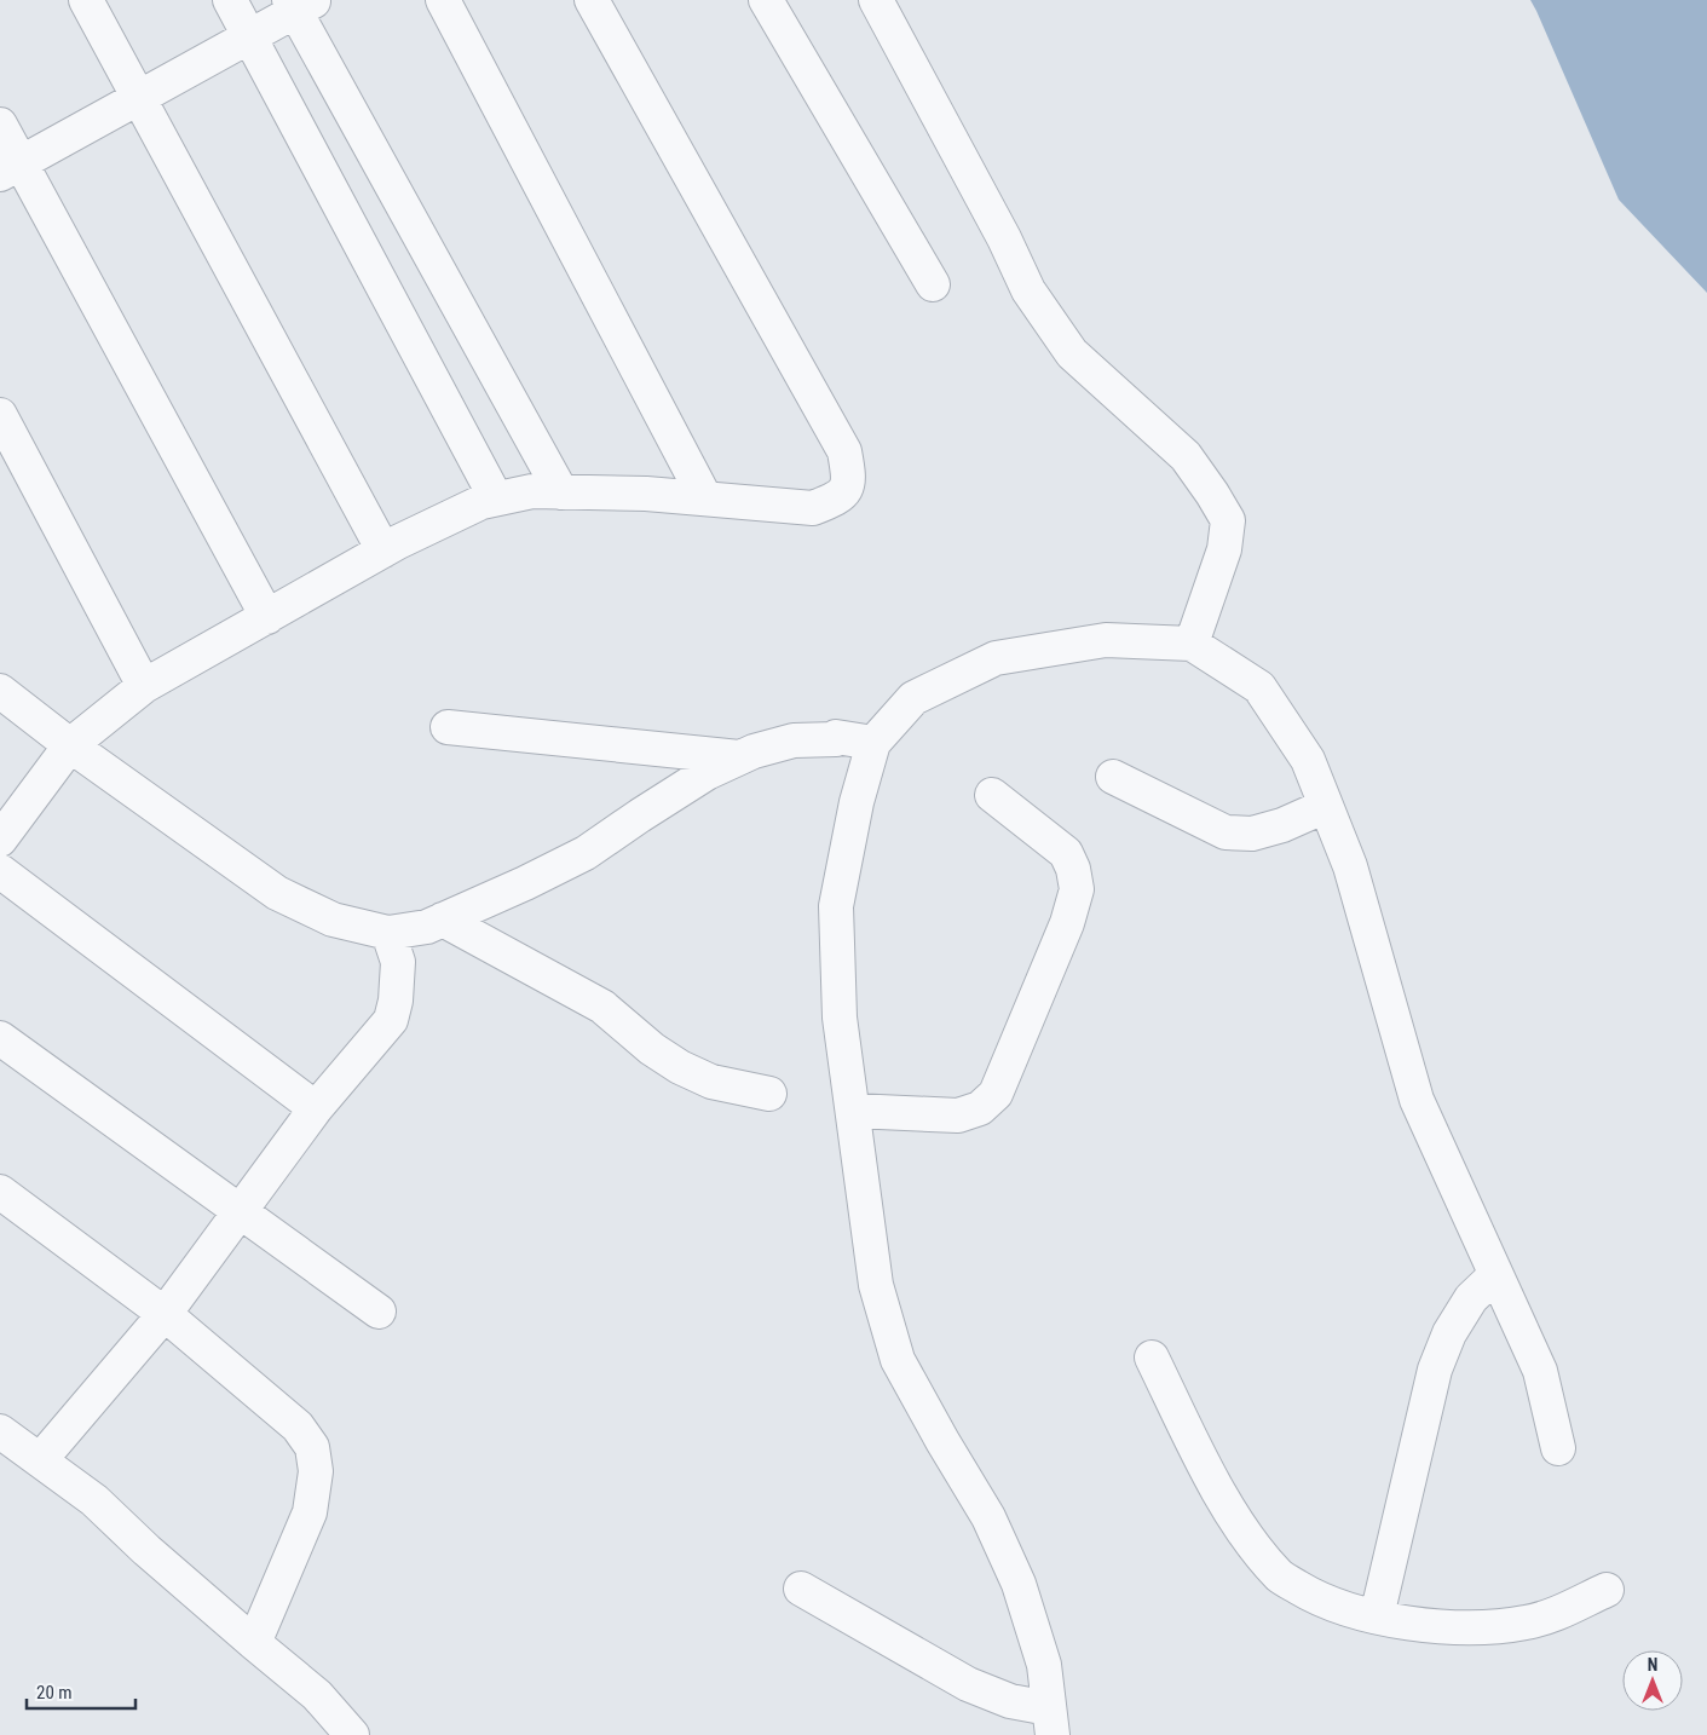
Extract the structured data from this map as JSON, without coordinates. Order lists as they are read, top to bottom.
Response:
{
  "scale_bar": "20 m",
  "north": "top"
}
